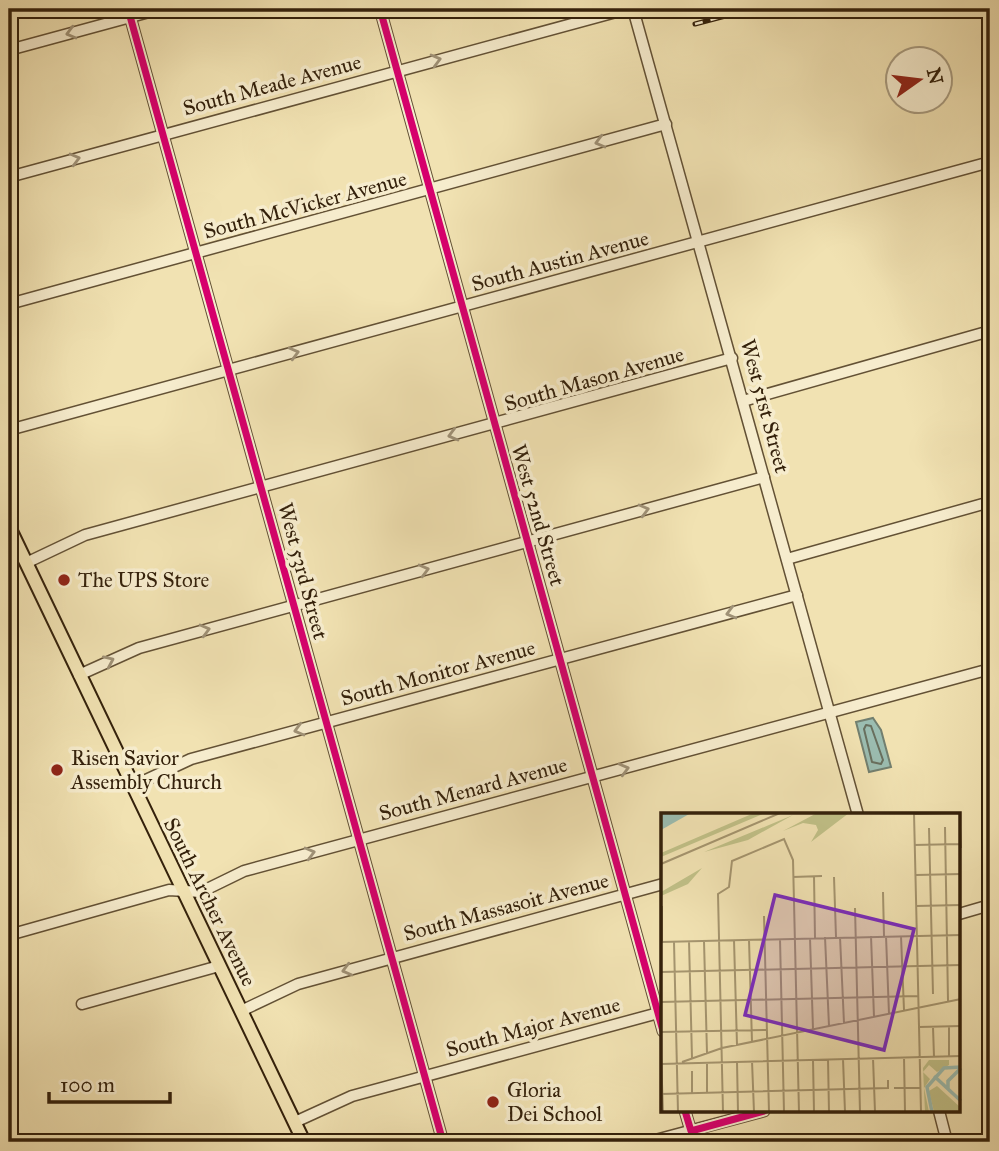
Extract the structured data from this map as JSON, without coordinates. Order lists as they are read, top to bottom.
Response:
{
  "streets": {
    "main road": ["South Archer Avenue"],
    "street": [
      "South Meade Avenue",
      "South McVicker Avenue",
      "South Austin Avenue",
      "South Mason Avenue",
      "West 51st Street",
      "West 52nd Street",
      "West 53rd Street",
      "South Monitor Avenue",
      "South Menard Avenue",
      "South Massasoit Avenue",
      "South Major Avenue"
    ]
  },
  "crossings": [
    ["South Meade Avenue", "West 52nd Street"],
    ["South Meade Avenue", "West 53rd Street"],
    ["South McVicker Avenue", "West 51st Street"],
    ["South McVicker Avenue", "West 52nd Street"],
    ["South McVicker Avenue", "West 53rd Street"],
    ["South Austin Avenue", "West 51st Street"],
    ["South Austin Avenue", "West 52nd Street"],
    ["South Austin Avenue", "West 53rd Street"],
    ["South Mason Avenue", "West 51st Street"],
    ["South Mason Avenue", "West 52nd Street"],
    ["South Mason Avenue", "West 53rd Street"],
    ["South Mason Avenue", "South Archer Avenue"],
    ["West 51st Street", "South Monitor Avenue"],
    ["West 51st Street", "South Menard Avenue"],
    ["West 52nd Street", "South Monitor Avenue"],
    ["West 52nd Street", "South Menard Avenue"],
    ["West 52nd Street", "South Massasoit Avenue"],
    ["West 52nd Street", "South Major Avenue"],
    ["West 53rd Street", "South Monitor Avenue"],
    ["West 53rd Street", "South Menard Avenue"],
    ["West 53rd Street", "South Massasoit Avenue"],
    ["West 53rd Street", "South Major Avenue"],
    ["South Monitor Avenue", "South Archer Avenue"],
    ["South Menard Avenue", "South Archer Avenue"],
    ["South Archer Avenue", "South Massasoit Avenue"],
    ["South Archer Avenue", "South Major Avenue"]
  ],
  "one_way": [
    "South Meade Avenue",
    "South McVicker Avenue",
    "South Monitor Avenue",
    "South Menard Avenue",
    "South Massasoit Avenue"
  ],
  "places": ["The UPS Store", "Risen Savior Assembly Church", "Gloria Dei School"],
  "scale_bar": "100 m",
  "north": "right"
}
